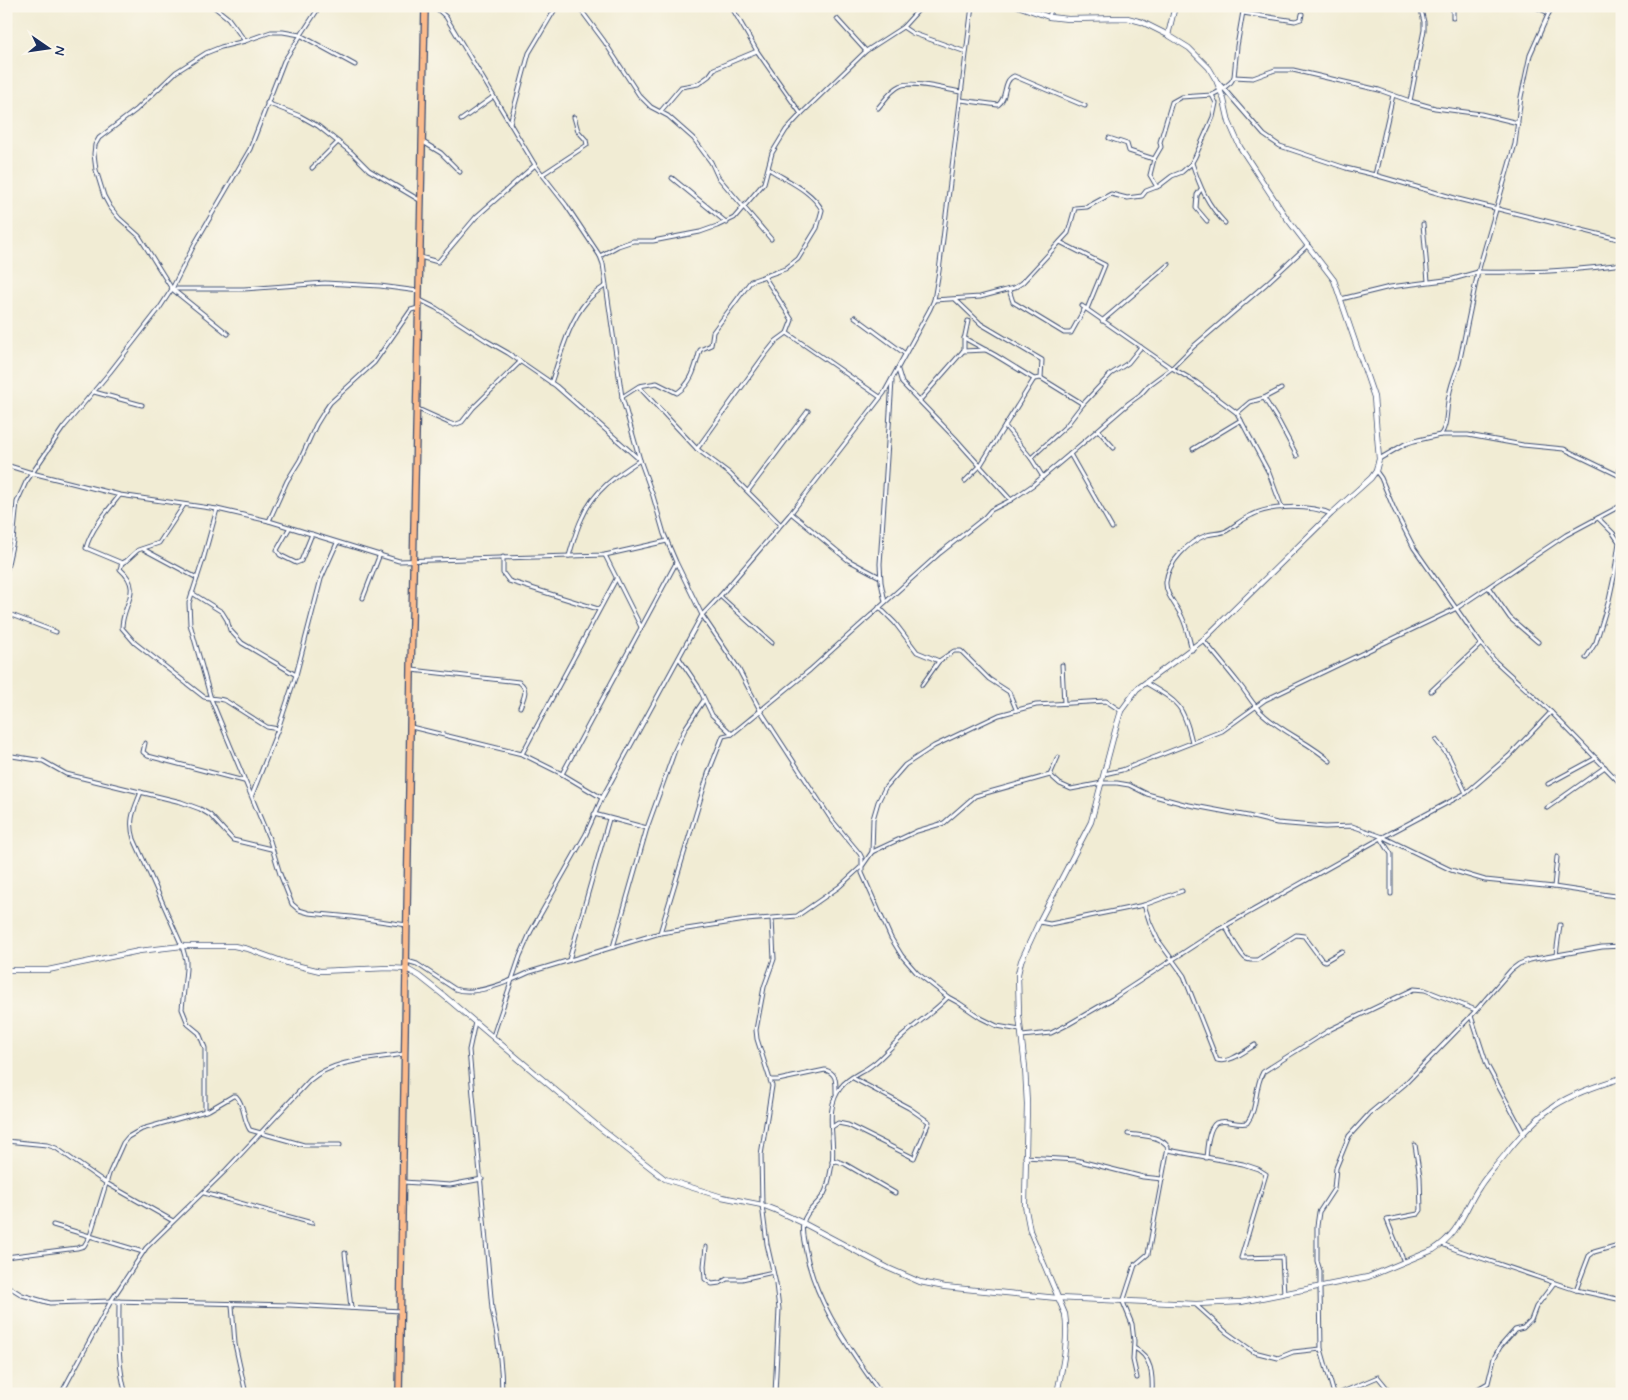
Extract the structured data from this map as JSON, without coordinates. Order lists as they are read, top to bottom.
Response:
{
  "north": "right"
}
